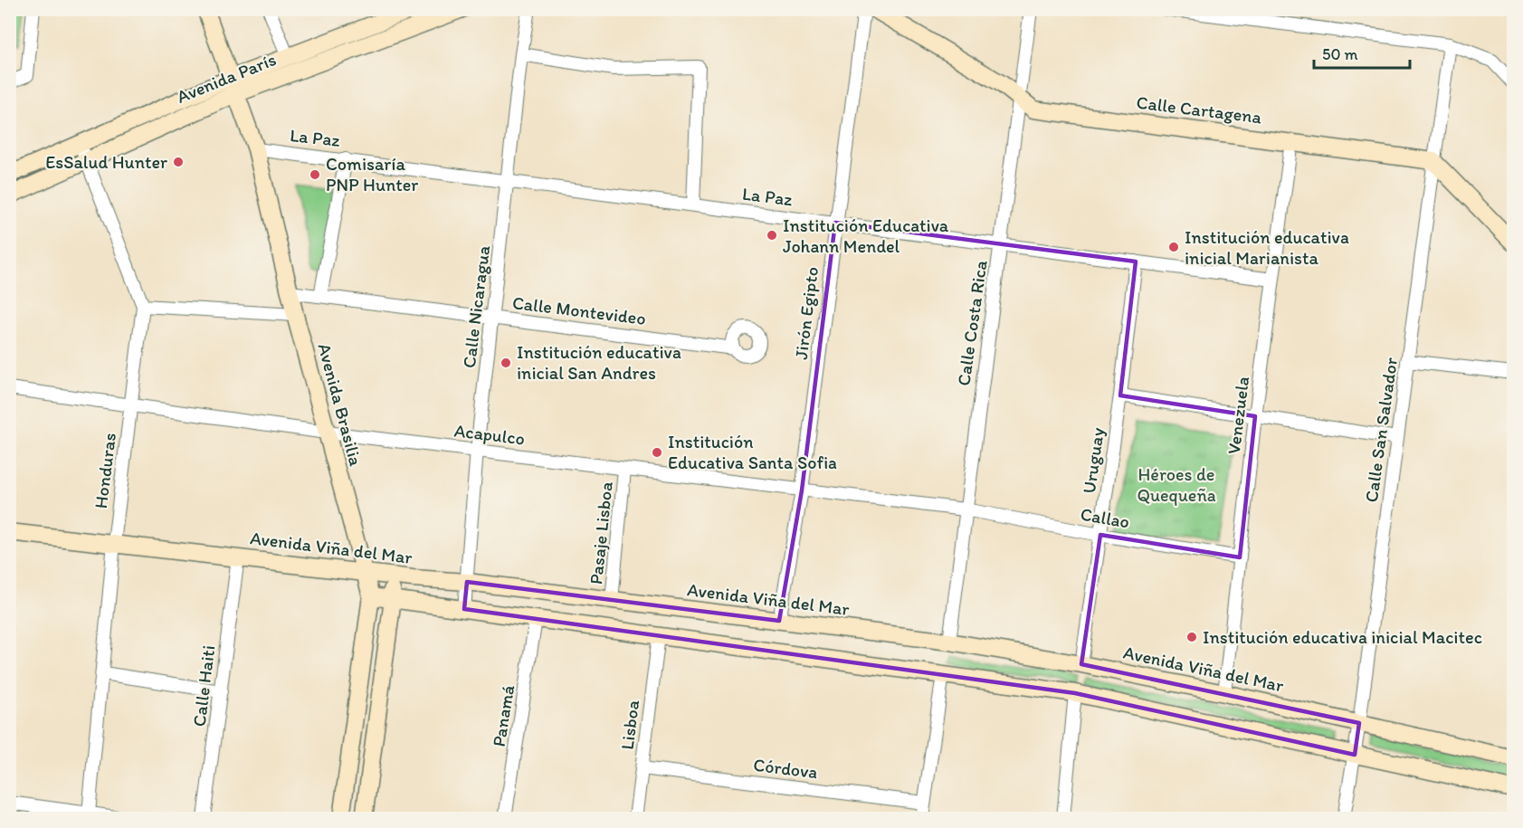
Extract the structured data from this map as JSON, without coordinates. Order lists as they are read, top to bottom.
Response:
{
  "streets": {
    "street": [
      "Avenida París",
      "Calle Cartagena",
      "La Paz",
      "Calle Nicaragua",
      "Calle Montevideo",
      "Jirón Egipto",
      "Calle Costa Rica",
      "Avenida Brasilia",
      "Venezuela",
      "Calle San Salvador",
      "Acapulco",
      "Uruguay",
      "Honduras",
      "Callao",
      "Pasaje Lisboa",
      "Avenida Viña del Mar",
      "Calle Haiti",
      "Panamá",
      "Lisboa",
      "Córdova"
    ]
  },
  "crossings": [
    ["Avenida París", "Avenida Brasilia"],
    ["Avenida París", "Honduras"],
    ["Calle Cartagena", "Calle Costa Rica"],
    ["Calle Cartagena", "Venezuela"],
    ["Calle Cartagena", "Calle San Salvador"],
    ["La Paz", "Calle Nicaragua"],
    ["La Paz", "Jirón Egipto"],
    ["La Paz", "Calle Costa Rica"],
    ["La Paz", "Avenida Brasilia"],
    ["La Paz", "Venezuela"],
    ["La Paz", "Uruguay"],
    ["Calle Nicaragua", "Calle Montevideo"],
    ["Calle Nicaragua", "Acapulco"],
    ["Calle Nicaragua", "Avenida Viña del Mar"],
    ["Calle Montevideo", "Avenida Brasilia"],
    ["Jirón Egipto", "Acapulco"],
    ["Jirón Egipto", "Avenida Viña del Mar"],
    ["Calle Costa Rica", "Acapulco"],
    ["Calle Costa Rica", "Callao"],
    ["Calle Costa Rica", "Avenida Viña del Mar"],
    ["Avenida Brasilia", "Acapulco"],
    ["Avenida Brasilia", "Avenida Viña del Mar"],
    ["Venezuela", "Callao"],
    ["Venezuela", "Avenida Viña del Mar"],
    ["Calle San Salvador", "Avenida Viña del Mar"],
    ["Acapulco", "Honduras"],
    ["Acapulco", "Callao"],
    ["Acapulco", "Pasaje Lisboa"],
    ["Uruguay", "Callao"],
    ["Uruguay", "Avenida Viña del Mar"],
    ["Honduras", "Avenida Viña del Mar"],
    ["Pasaje Lisboa", "Avenida Viña del Mar"],
    ["Avenida Viña del Mar", "Calle Haiti"],
    ["Lisboa", "Córdova"]
  ],
  "parks": ["Héroes de Quequeña"],
  "places": [
    "EsSalud Hunter",
    "Comisaría PNP Hunter",
    "Institución Educativa Johann Mendel",
    "Institución educativa inicial Marianista",
    "Institución educativa inicial San Andres",
    "Institución Educativa Santa Sofia",
    "Institución educativa inicial Macitec"
  ],
  "scale_bar": "50 m"
}
